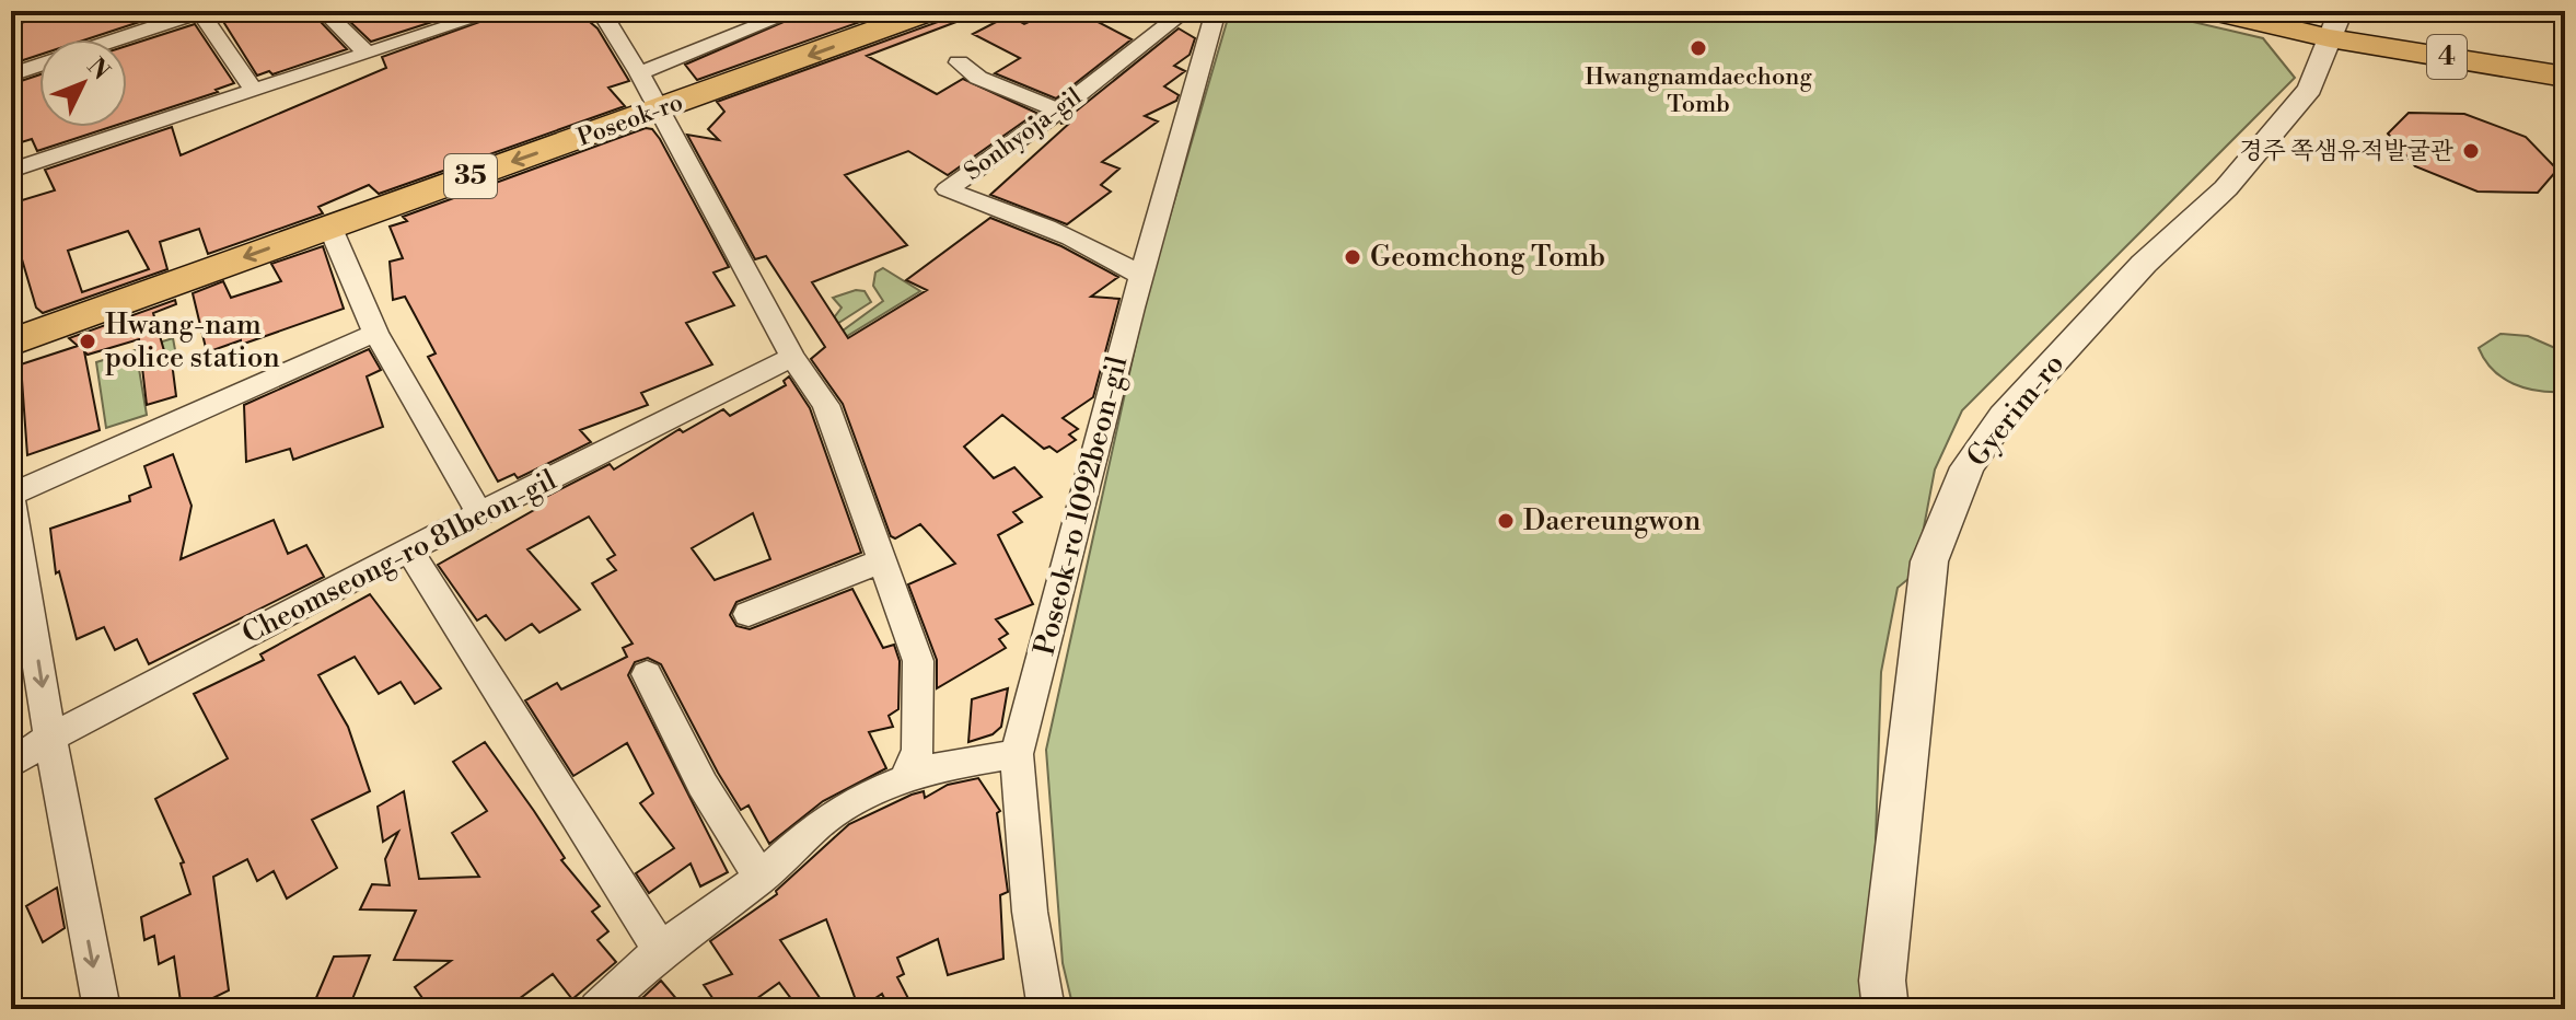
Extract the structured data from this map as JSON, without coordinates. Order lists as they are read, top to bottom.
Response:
{
  "streets": {
    "main road": ["4", "Poseok-ro", "35"],
    "street": [
      "Sonhyoja-gil",
      "Gyerim-ro",
      "Poseok-ro 1092beon-gil",
      "Cheomseong-ro 81beon-gil"
    ]
  },
  "crossings": [
    ["4", "Gyerim-ro"],
    ["Sonhyoja-gil", "Poseok-ro 1092beon-gil"]
  ],
  "one_way": ["Poseok-ro"],
  "places": [
    "Hwangnamdaechong Tomb",
    "경주 쪽샘유적발굴관",
    "Geomchong Tomb",
    "Hwang-nam police station",
    "Daereungwon"
  ],
  "north": "top right"
}
